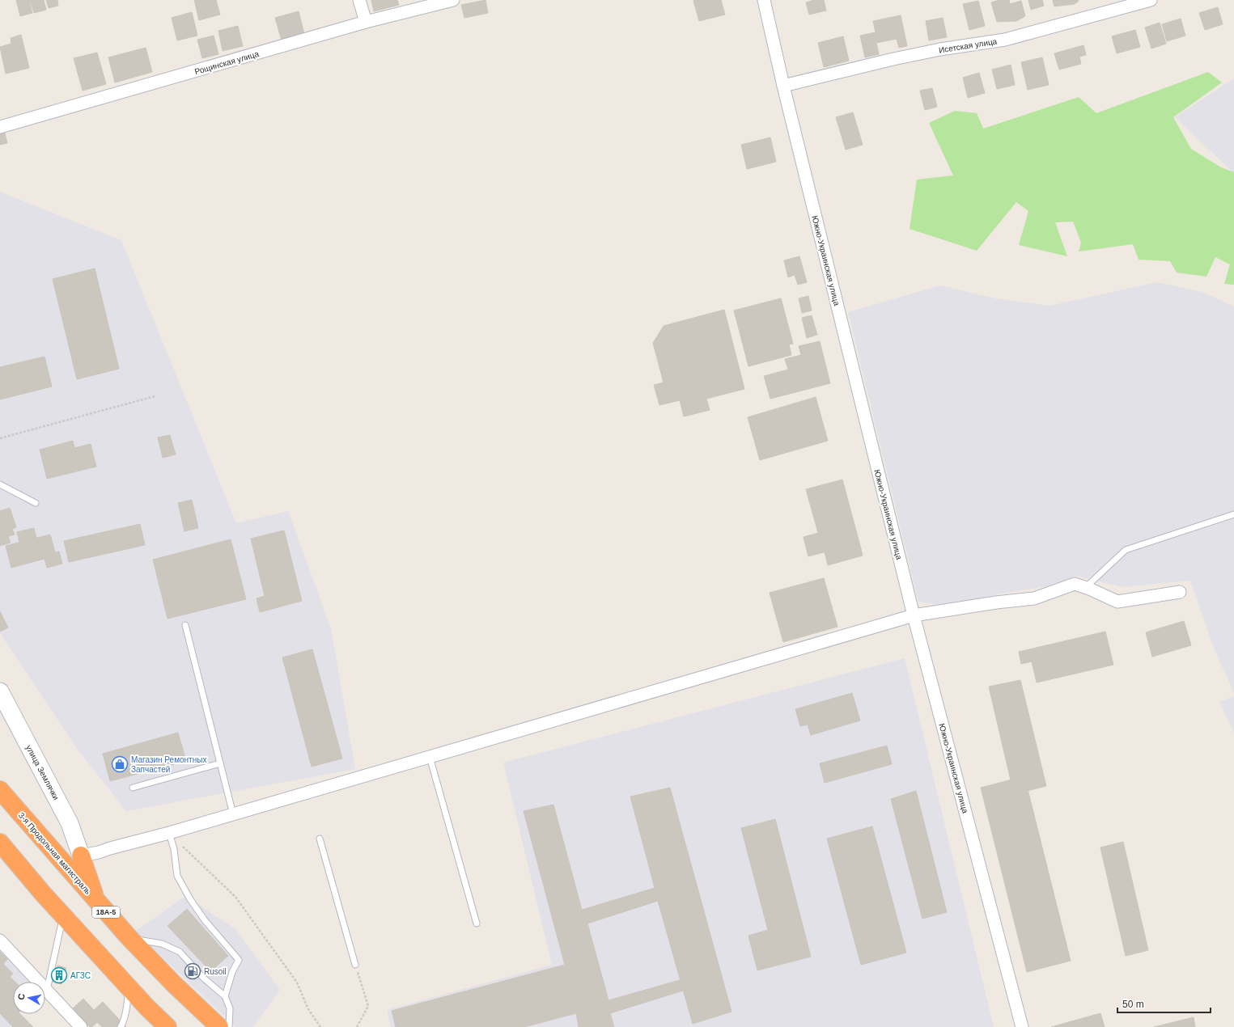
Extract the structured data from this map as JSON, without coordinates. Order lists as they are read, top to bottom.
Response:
{
  "streets": {
    "highway": ["3-я Продольная магистраль", "18А-5"],
    "street": [
      "Исетская улица",
      "Рощинская улица",
      "Южно-Украинская улица",
      "улица Землячки"
    ]
  },
  "crossings": [
    ["Исетская улица", "Южно-Украинская улица"]
  ],
  "places": {
    "shop": ["Магазин Ремонтных Запчастей"],
    "fuel station": ["Rusoil"],
    "building": ["АГЗС"]
  },
  "scale_bar": "50 m",
  "north": "left"
}
